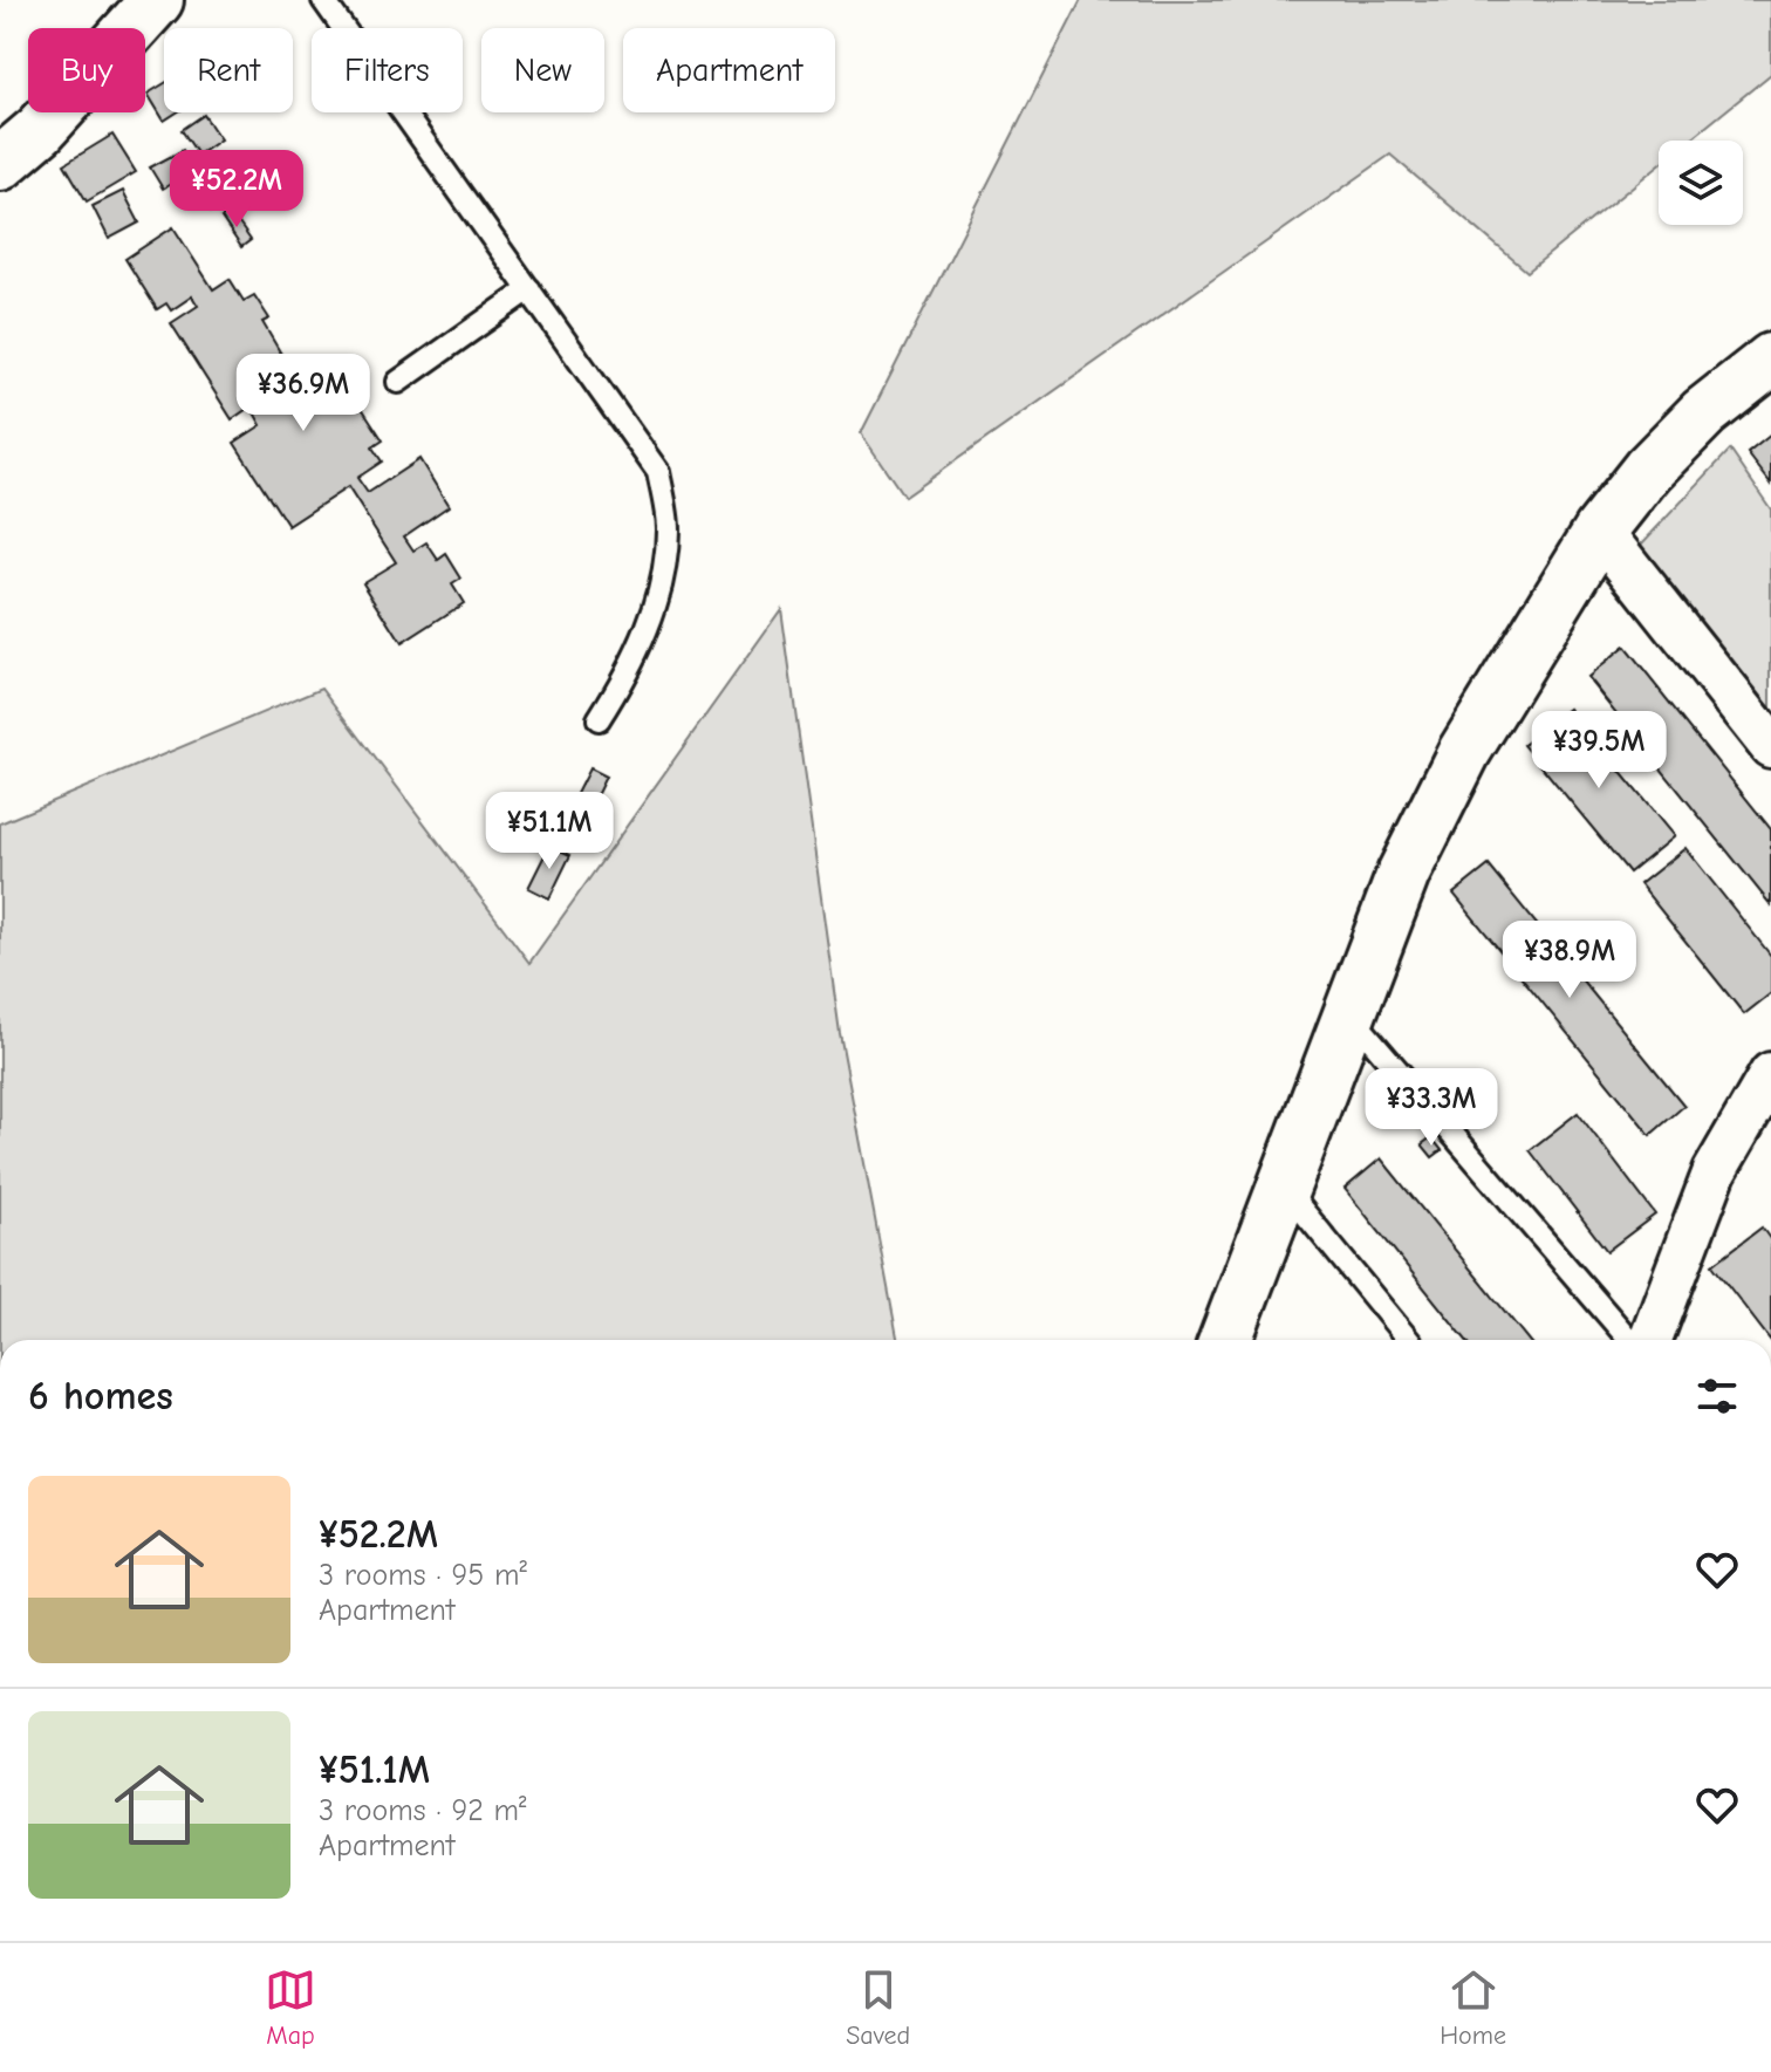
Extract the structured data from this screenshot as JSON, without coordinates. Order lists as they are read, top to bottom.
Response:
{
  "page": {
    "chip": [
      "Buy",
      "Rent",
      "Filters",
      "New",
      "Apartment"
    ],
    "price": [
      "¥52.2M",
      "¥36.9M",
      "¥39.5M",
      "¥51.1M",
      "¥38.9M",
      "¥33.3M"
    ],
    "heading": "6 homes",
    "list": [
      {
        "name": "¥52.2M",
        "note": "3 rooms · 95 m² · Apartment"
      },
      {
        "name": "¥51.1M",
        "note": "3 rooms · 92 m² · Apartment"
      }
    ],
    "tabs": ["Map", "Saved", "Home"]
  }
}
